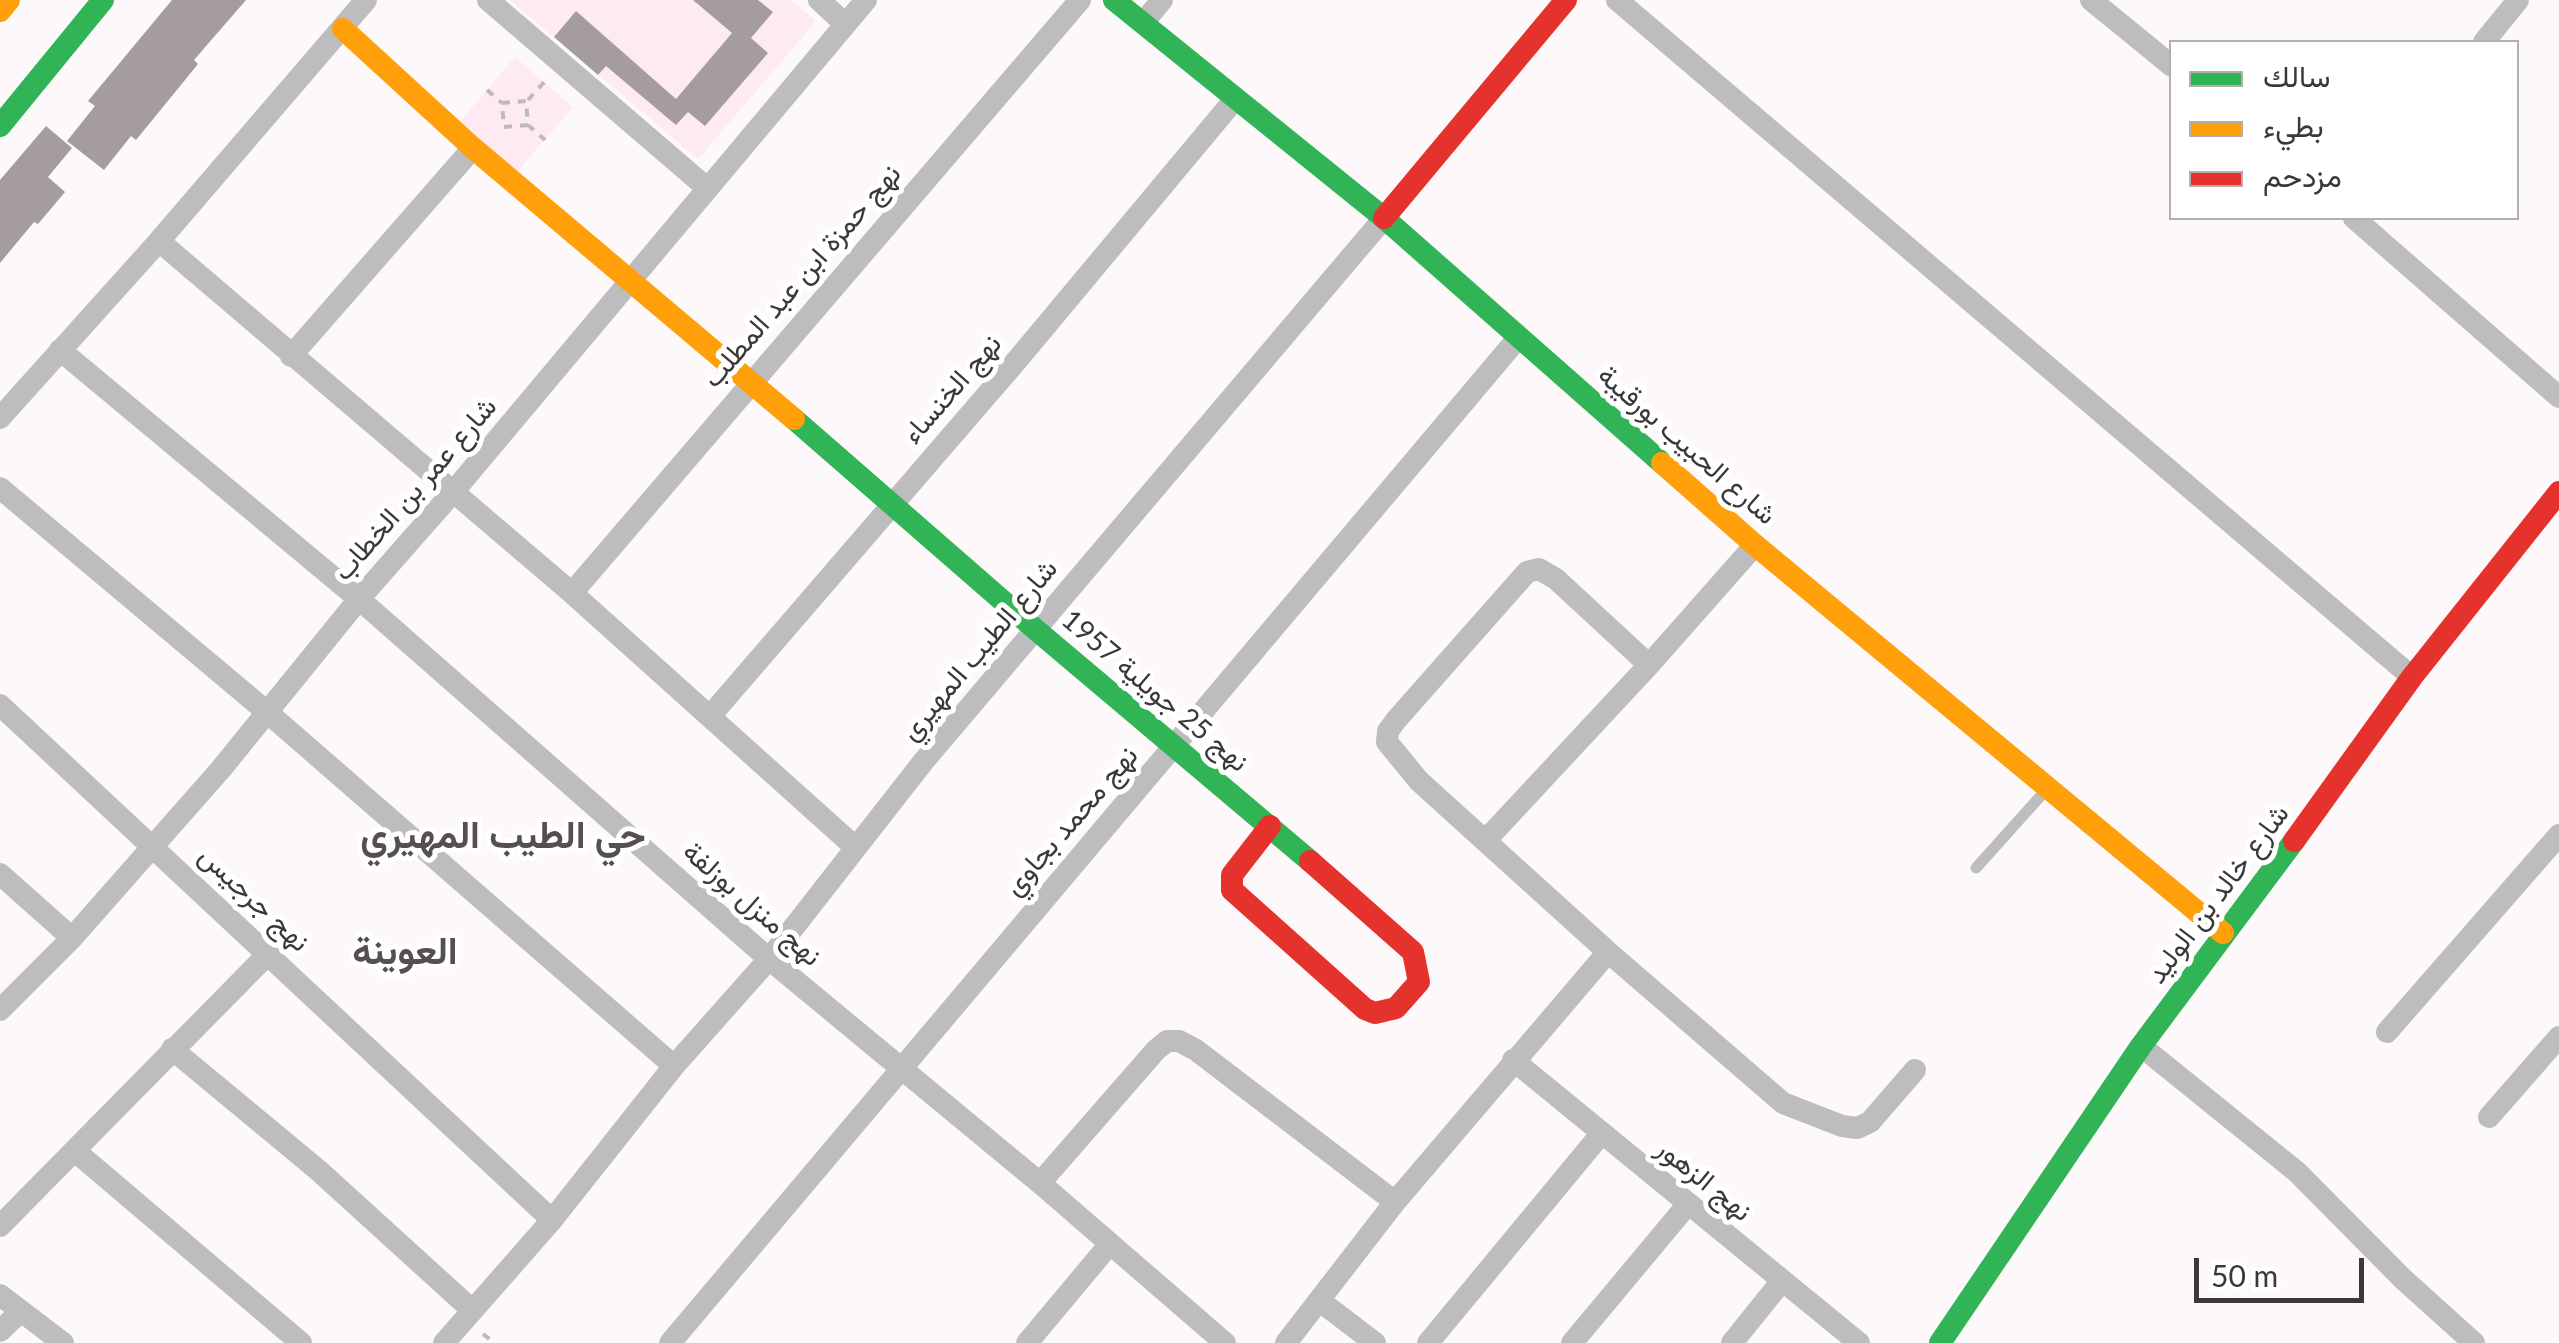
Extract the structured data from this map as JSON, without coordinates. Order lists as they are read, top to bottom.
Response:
{
  "streets": {
    "main road": [
      "شارع الحبيب بورقيبة",
      "شارع الطيب المهيري",
      "نهج 25 جويلية 1957",
      "شارع خالد بن الوليد"
    ],
    "street": [
      "نهج حمزة ابن عبد المطلب",
      "نهج الخنساء",
      "شارع عمر بن الخطاب",
      "نهج محمد بجاوي",
      "نهج جرجيس",
      "نهج منزل بوزلفة",
      "نهج الزهور"
    ]
  },
  "crossings": [
    ["نهج حمزة ابن عبد المطلب", "نهج 25 جويلية 1957"],
    ["نهج الخنساء", "شارع الحبيب بورقيبة"],
    ["نهج الخنساء", "نهج 25 جويلية 1957"],
    ["شارع الحبيب بورقيبة", "شارع الطيب المهيري"],
    ["شارع الحبيب بورقيبة", "نهج محمد بجاوي"],
    ["شارع الحبيب بورقيبة", "شارع خالد بن الوليد"],
    ["شارع عمر بن الخطاب", "نهج 25 جويلية 1957"],
    ["شارع عمر بن الخطاب", "نهج جرجيس"],
    ["شارع عمر بن الخطاب", "نهج منزل بوزلفة"],
    ["شارع الطيب المهيري", "نهج 25 جويلية 1957"],
    ["شارع الطيب المهيري", "نهج جرجيس"],
    ["شارع الطيب المهيري", "نهج منزل بوزلفة"],
    ["نهج 25 جويلية 1957", "نهج محمد بجاوي"],
    ["نهج محمد بجاوي", "نهج منزل بوزلفة"]
  ],
  "districts": ["حي الطيب المهيري", "العوينة"],
  "legend": ["سالك", "بطيء", "مزدحم"],
  "scale_bar": "50 m"
}
